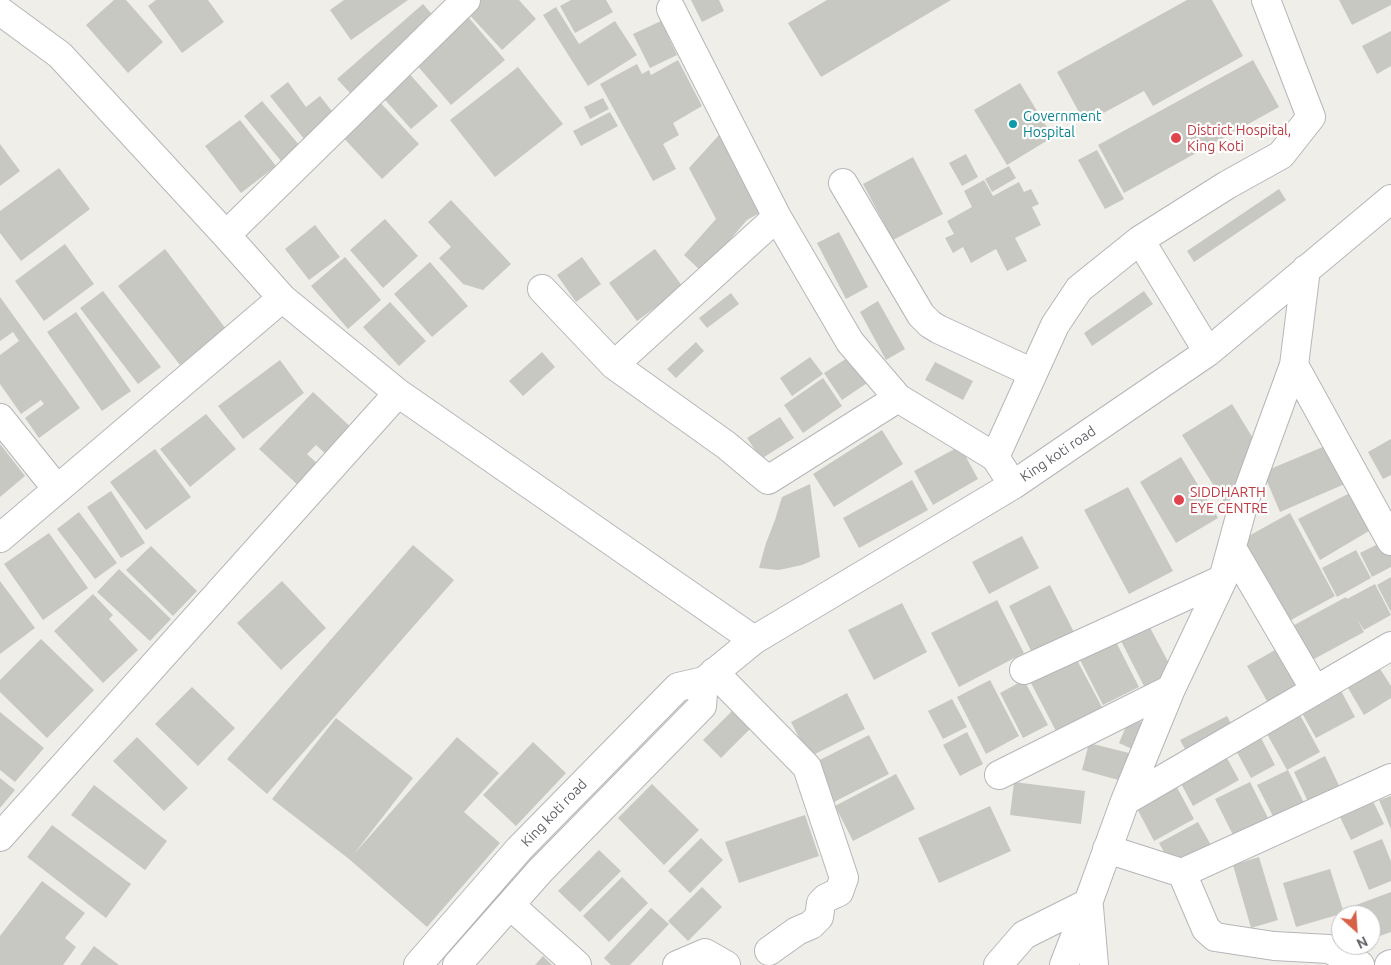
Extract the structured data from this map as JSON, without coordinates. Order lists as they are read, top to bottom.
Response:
{
  "streets": {
    "street": ["King koti road"]
  },
  "places": ["Government Hospital", "District Hospital, King Koti", "SIDDHARTH EYE CENTRE"],
  "north": "bottom right"
}
